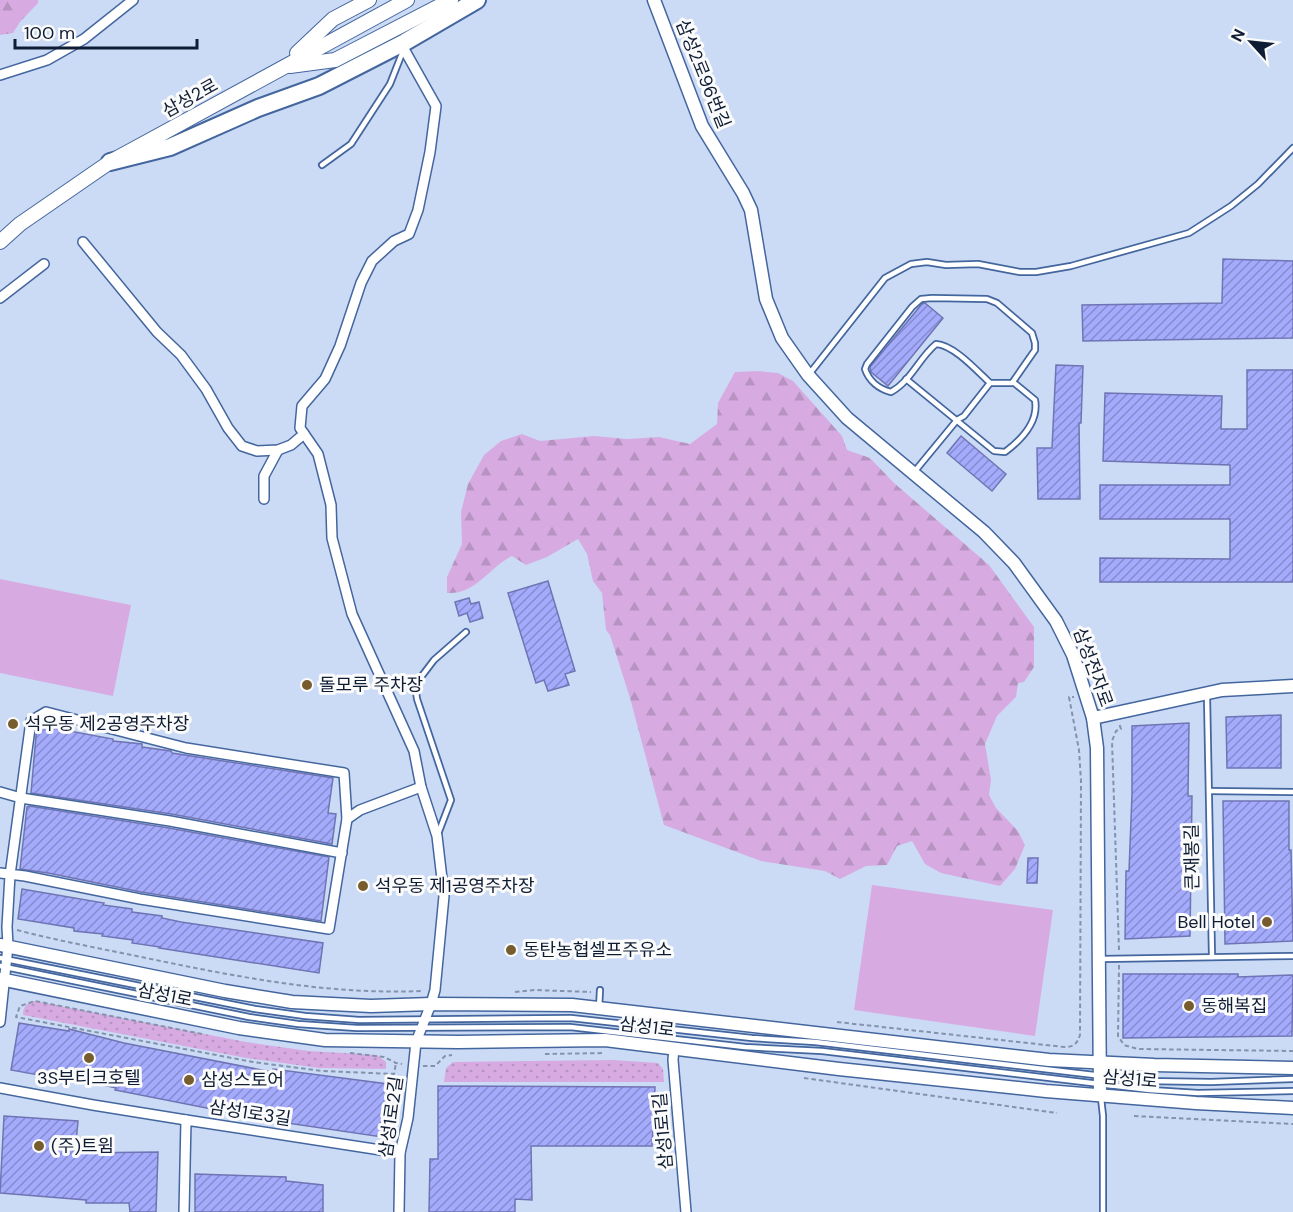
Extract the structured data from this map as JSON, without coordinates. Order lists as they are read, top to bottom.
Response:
{
  "streets": {
    "main road": ["삼성2로"],
    "street": [
      "삼성2로96번길",
      "삼성전자로",
      "삼성1로",
      "삼성1로3길",
      "삼성1로2길",
      "삼성1로1길"
    ],
    "lane": ["큰재봉길"]
  },
  "crossings": [
    ["삼성2로96번길", "삼성전자로"],
    ["삼성전자로", "삼성1로"],
    ["삼성1로", "삼성1로2길"],
    ["삼성1로", "삼성1로1길"],
    ["삼성1로3길", "삼성1로2길"]
  ],
  "places": [
    "돌모루 주차장",
    "석우동 제2공영주차장",
    "석우동 제1공영주차장",
    "Bell Hotel",
    "동탄농협셀프주유소",
    "동해복집",
    "3S부티크호텔",
    "삼성스토어",
    "(주)트윔"
  ],
  "scale_bar": "100 m",
  "north": "top left"
}
